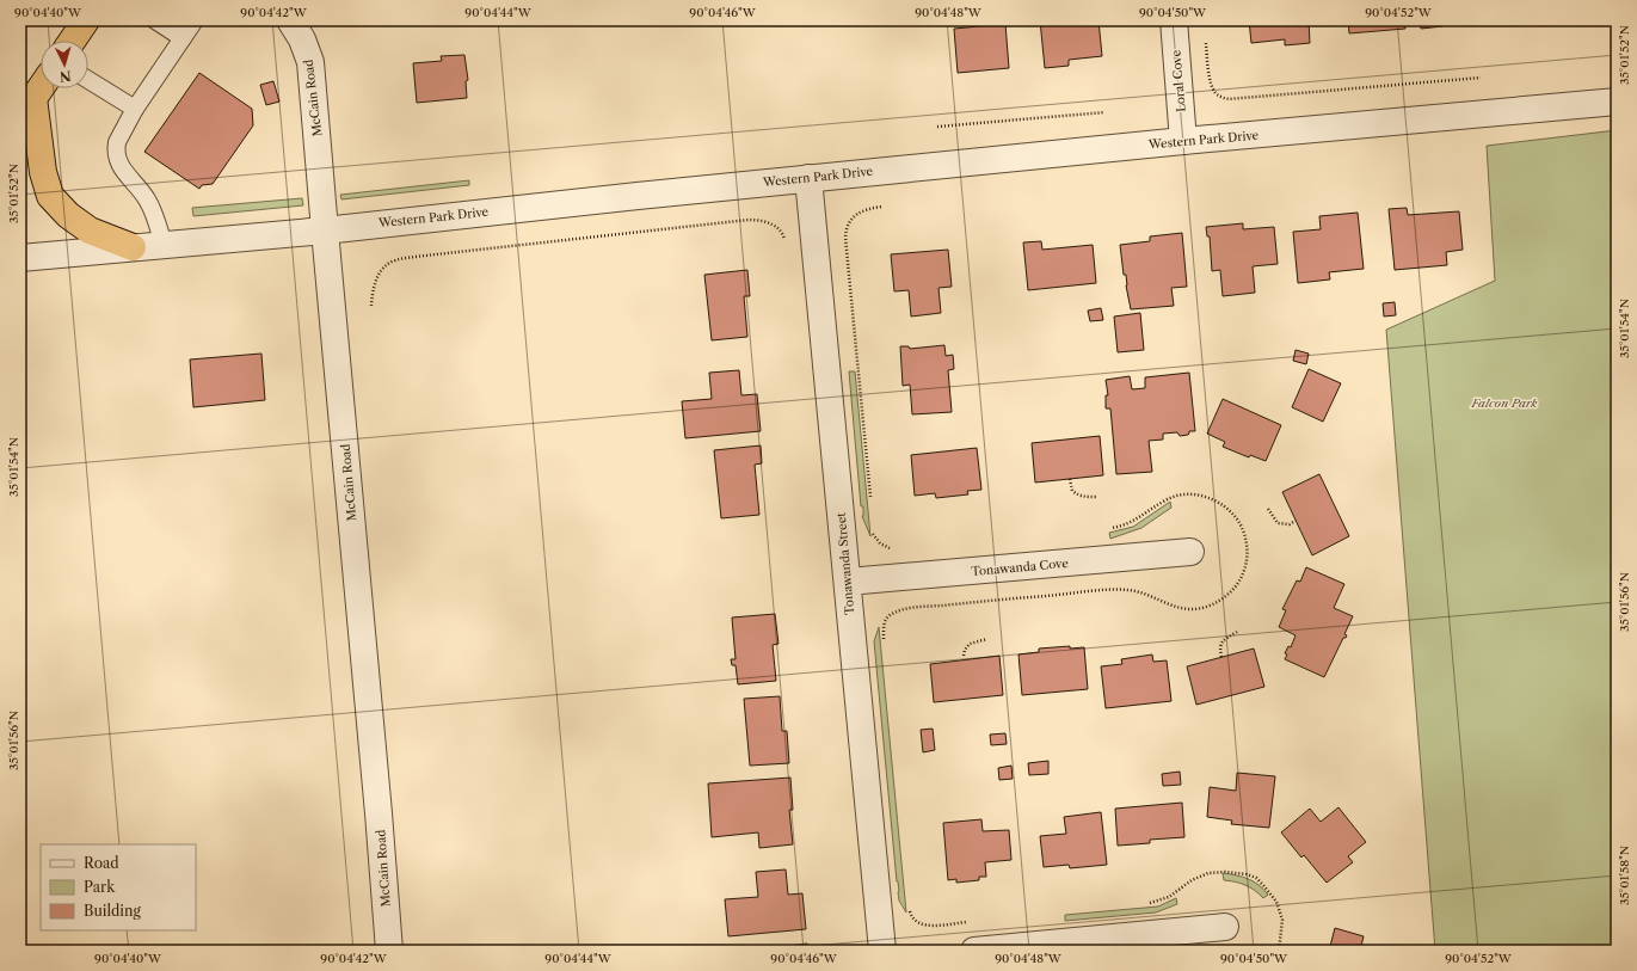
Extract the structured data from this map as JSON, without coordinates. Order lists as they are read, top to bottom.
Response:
{
  "streets": {
    "street": [
      "Loral Cove",
      "McCain Road",
      "Western Park Drive",
      "Tonawanda Street",
      "Tonawanda Cove"
    ]
  },
  "crossings": [
    ["Loral Cove", "Western Park Drive"],
    ["McCain Road", "Western Park Drive"],
    ["Western Park Drive", "Tonawanda Street"],
    ["Tonawanda Street", "Tonawanda Cove"]
  ],
  "parks": ["Falcon Park"],
  "legend": ["Road", "Park", "Building"],
  "north": "bottom",
  "coordinates": [
    "90°04'40\"W",
    "90°04'42\"W",
    "90°04'44\"W",
    "90°04'46\"W",
    "90°04'48\"W",
    "90°04'50\"W",
    "90°04'52\"W",
    "35°01'52\"N",
    "35°01'54\"N",
    "35°01'56\"N",
    "35°01'58\"N"
  ]
}
